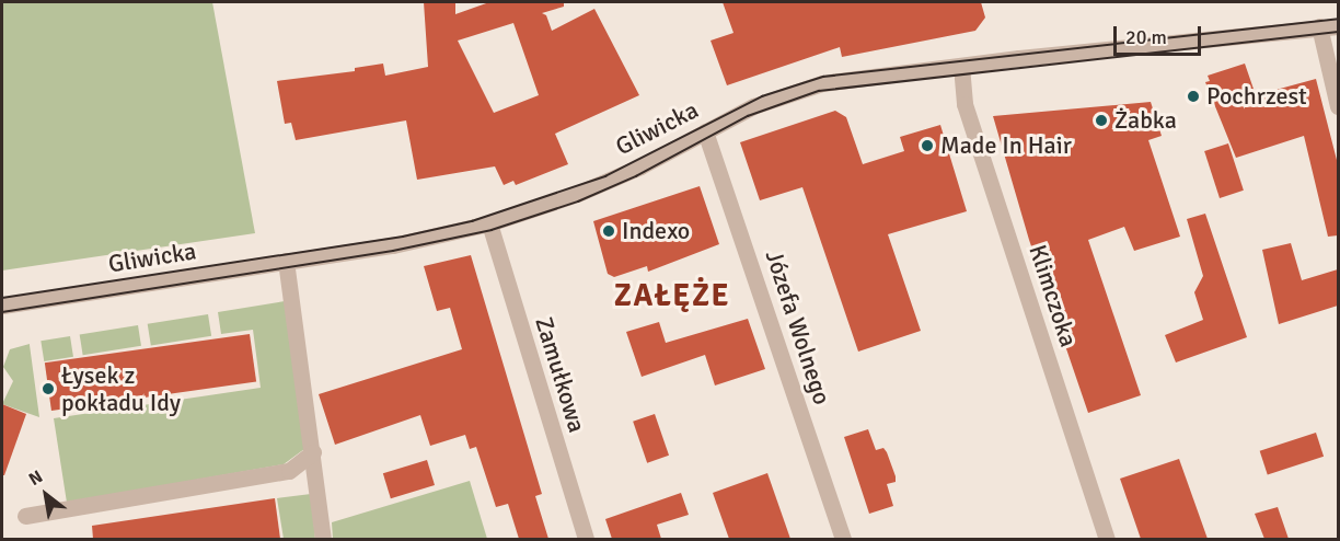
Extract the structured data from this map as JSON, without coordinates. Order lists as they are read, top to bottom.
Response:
{
  "streets": {
    "street": [
      "Gliwicka",
      "Klimczoka",
      "Józefa Wolnego",
      "Zamułkowa"
    ]
  },
  "crossings": [
    ["Gliwicka", "Klimczoka"],
    ["Gliwicka", "Józefa Wolnego"],
    ["Gliwicka", "Zamułkowa"]
  ],
  "districts": ["ZAŁĘŻE"],
  "places": [
    "Pochrzest",
    "Żabka",
    "Made In Hair",
    "Indexo",
    "Łysek z pokładu Idy"
  ],
  "scale_bar": "20 m",
  "north": "top left"
}
